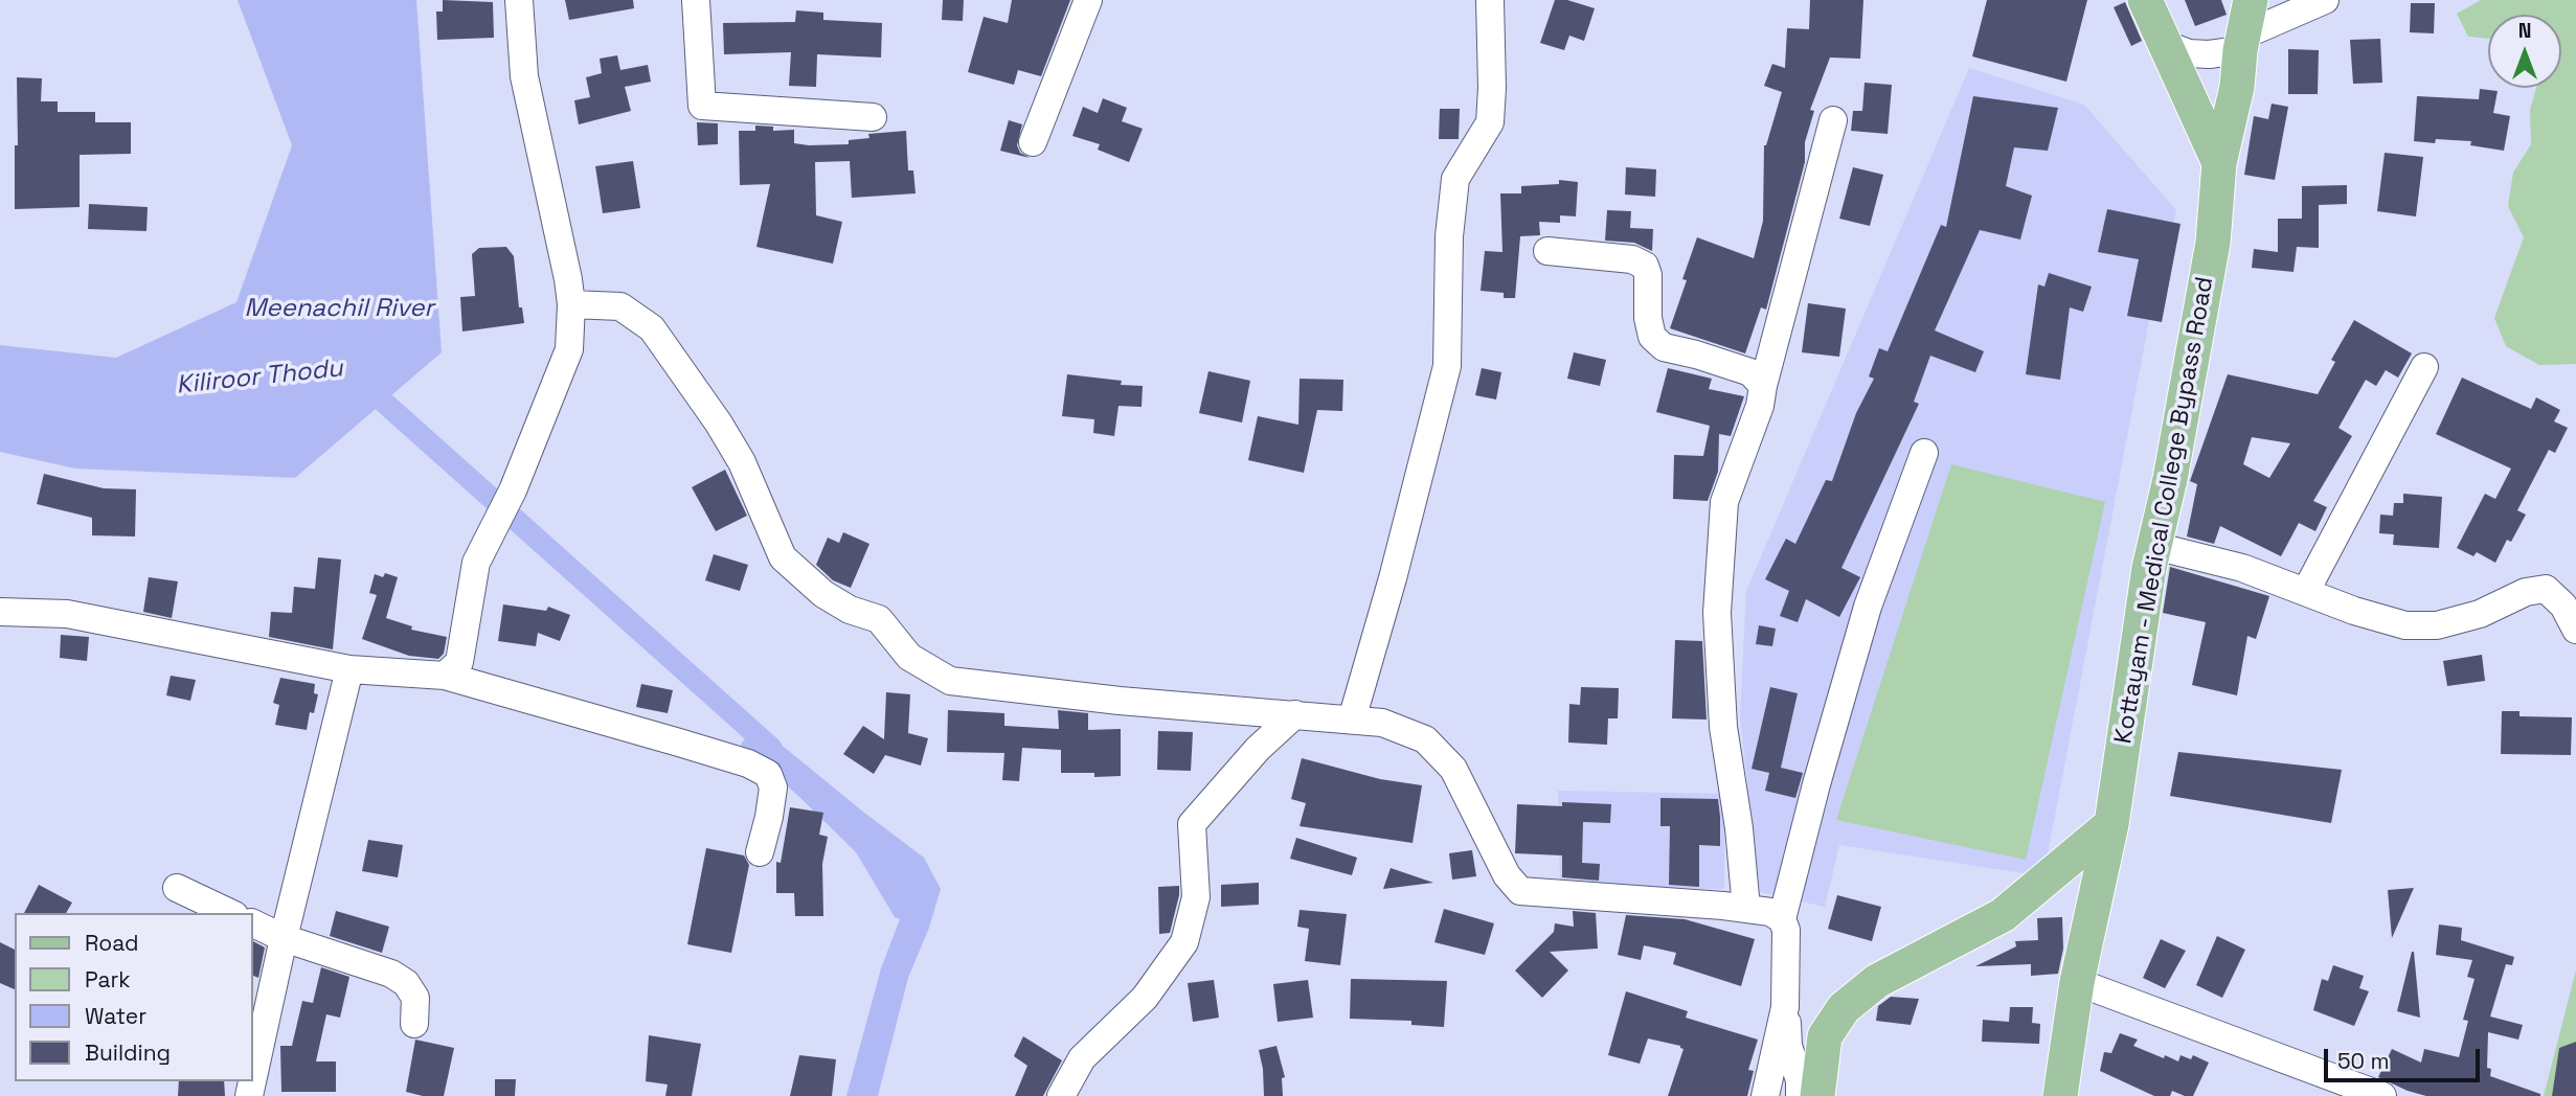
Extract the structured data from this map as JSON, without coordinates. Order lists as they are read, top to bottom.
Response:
{
  "streets": {
    "main road": ["Kottayam - Medical College Bypass Road"]
  },
  "water": ["Meenachil River", "Kiliroor Thodu"],
  "legend": [
    "Road",
    "Park",
    "Water",
    "Building"
  ],
  "scale_bar": "50 m",
  "north": "top"
}
